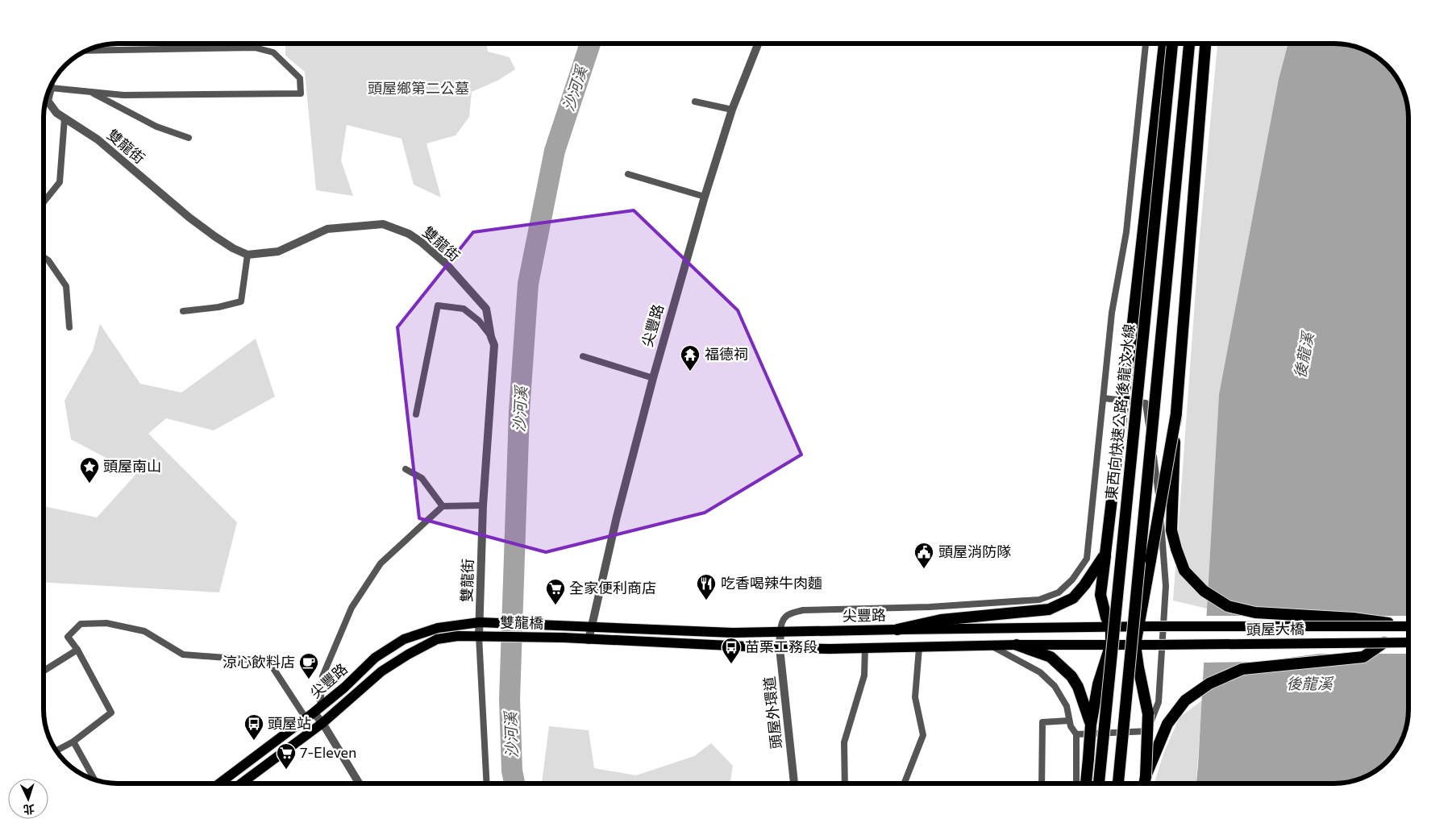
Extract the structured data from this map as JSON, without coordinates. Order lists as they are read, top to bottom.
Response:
{
  "streets": {
    "highway": ["東西向快速公路 後龍汶水線"],
    "main road": ["尖豐路", "雙龍橋", "頭屋大橋"],
    "street": ["雙龍街", "頭屋外環道"]
  },
  "crossings": [
    ["雙龍街", "尖豐路"],
    ["雙龍街", "雙龍橋"],
    ["尖豐路", "雙龍橋"],
    ["尖豐路", "頭屋大橋"],
    ["尖豐路", "頭屋外環道"]
  ],
  "water": ["沙河溪", "後龍溪"],
  "parks": ["頭屋鄉第二公墓"],
  "places": {
    "temple": ["福德祠"],
    "place": ["頭屋南山"],
    "public building": ["頭屋消防隊"],
    "restaurant": ["吃香喝辣牛肉麵"],
    "supermarket": ["全家便利商店", "7-Eleven"],
    "bus stop": ["苗栗工務段", "頭屋站"],
    "cafe": ["涼心飲料店"]
  },
  "north": "bottom"
}
